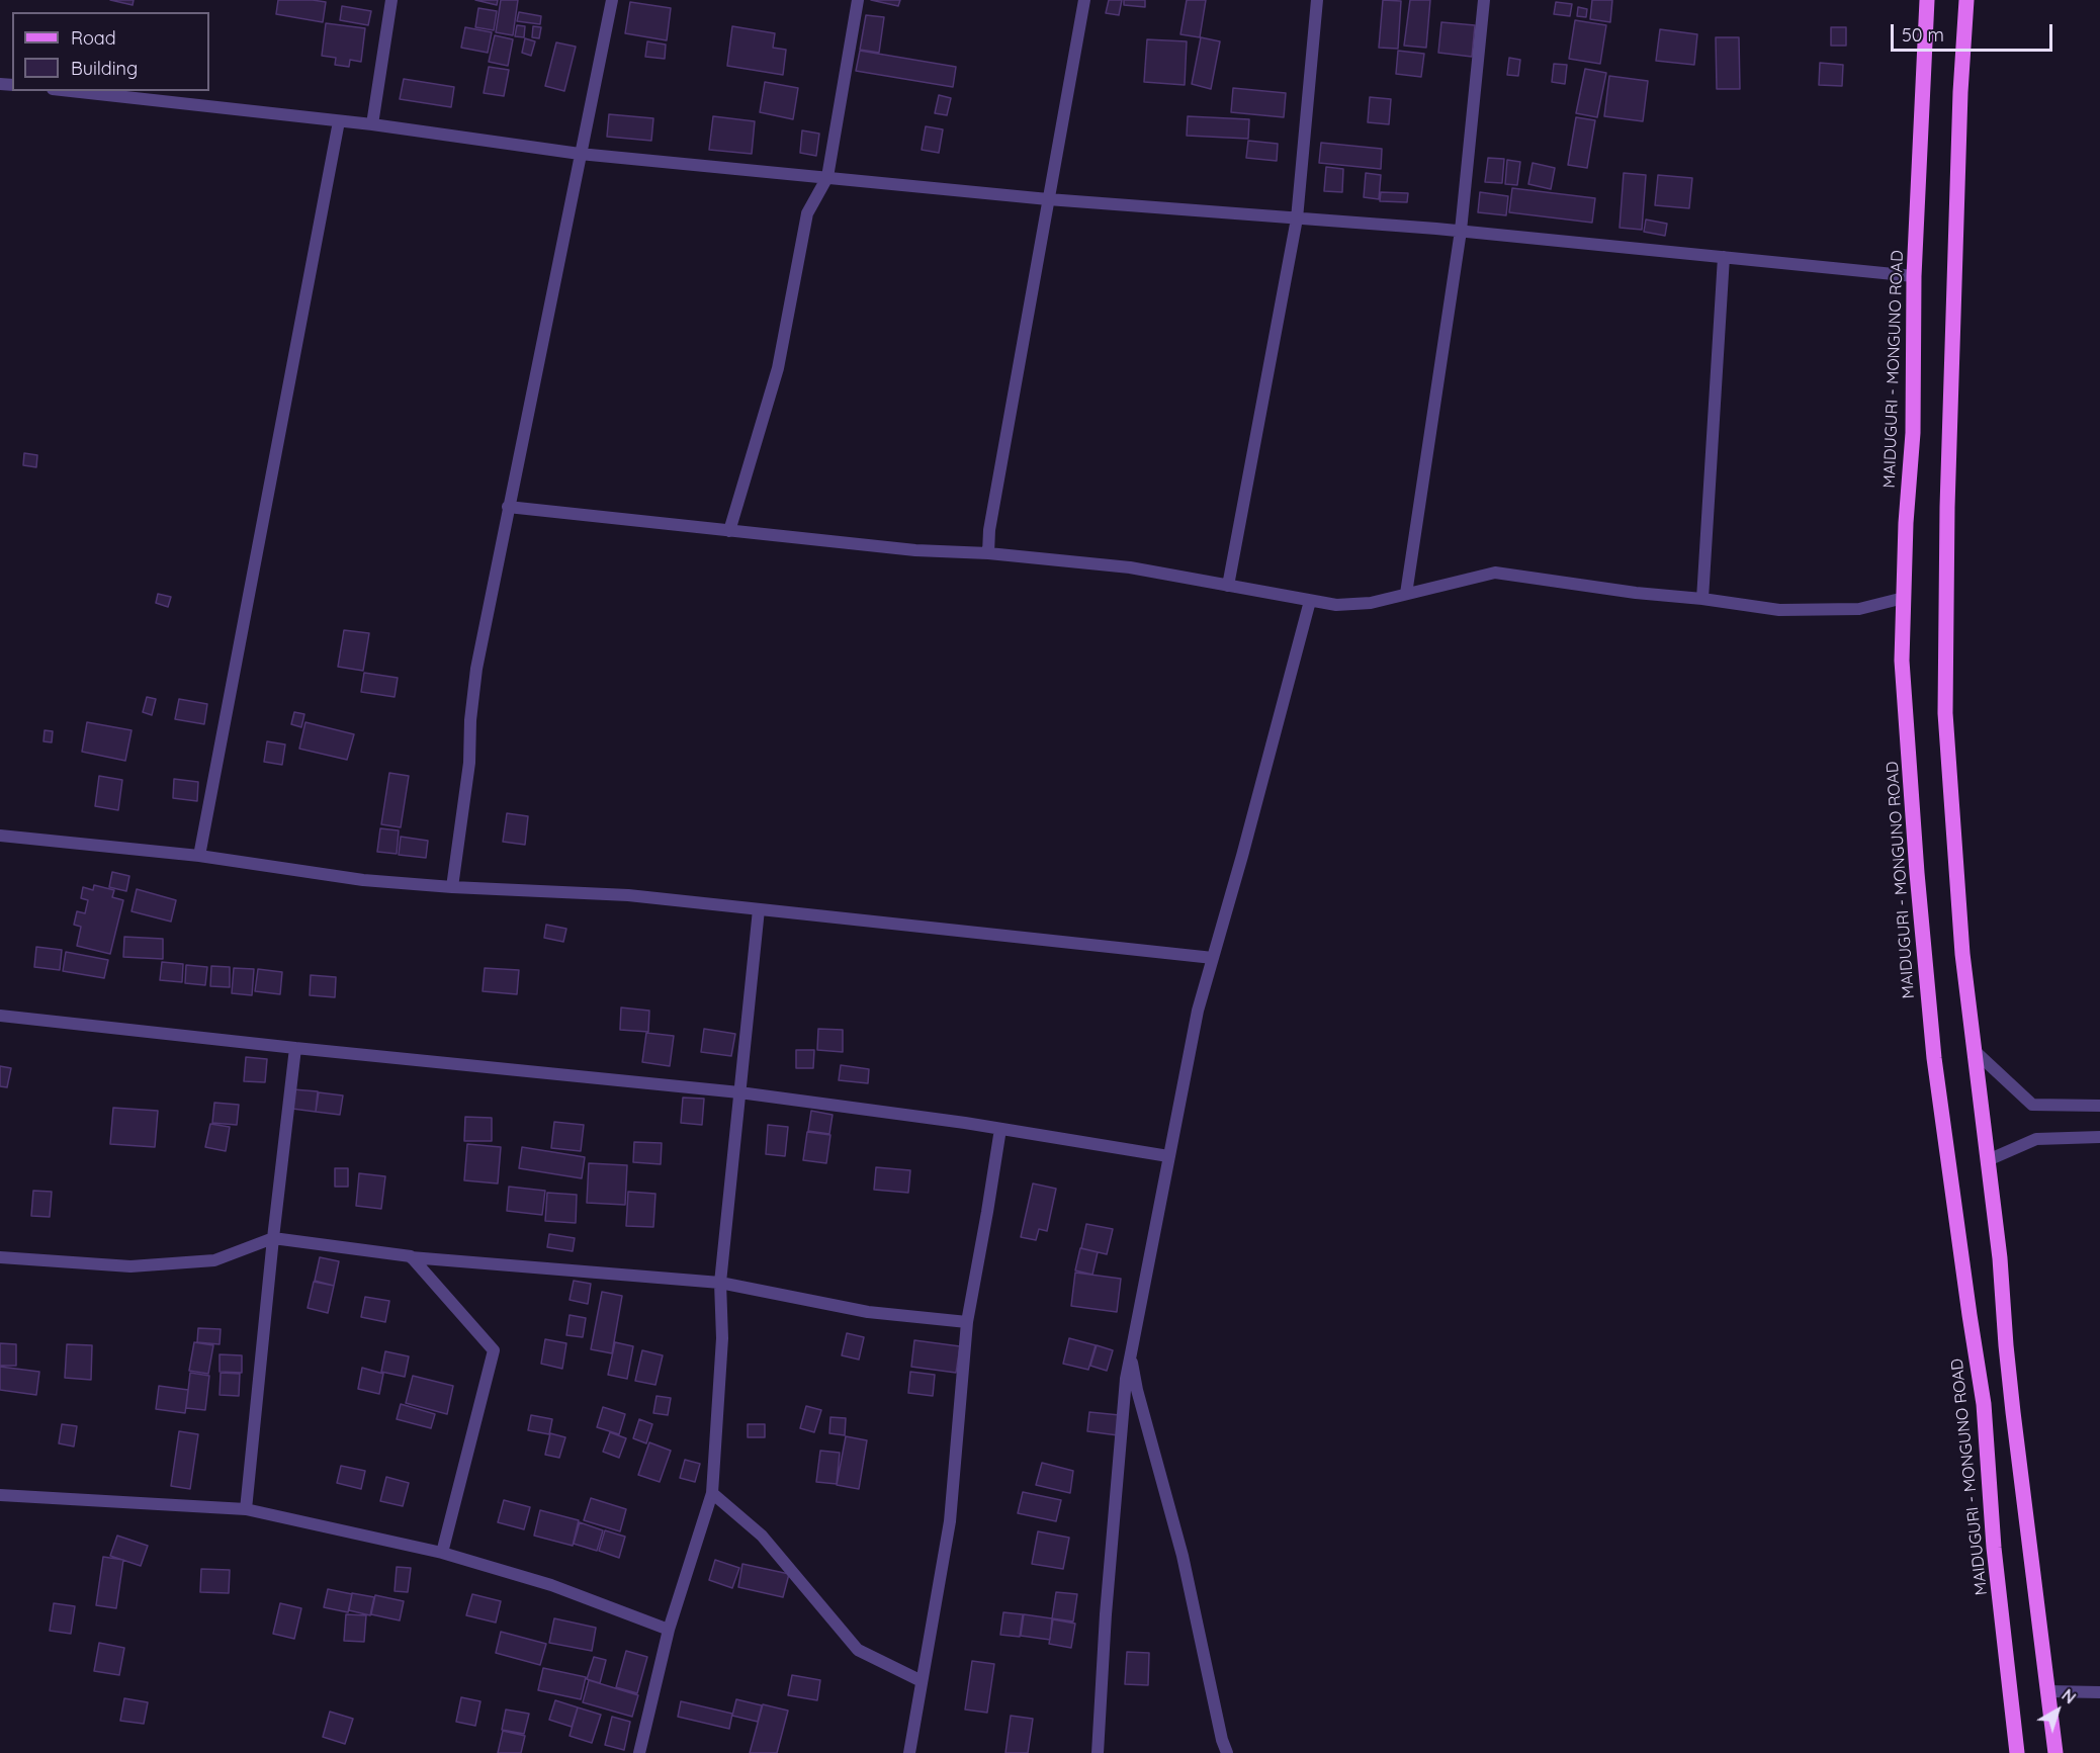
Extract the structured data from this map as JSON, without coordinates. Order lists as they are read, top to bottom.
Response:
{
  "streets": {
    "main road": ["MAIDUGURI - MONGUNO ROAD"]
  },
  "legend": ["Road", "Building"],
  "scale_bar": "50 m",
  "north": "top right"
}
